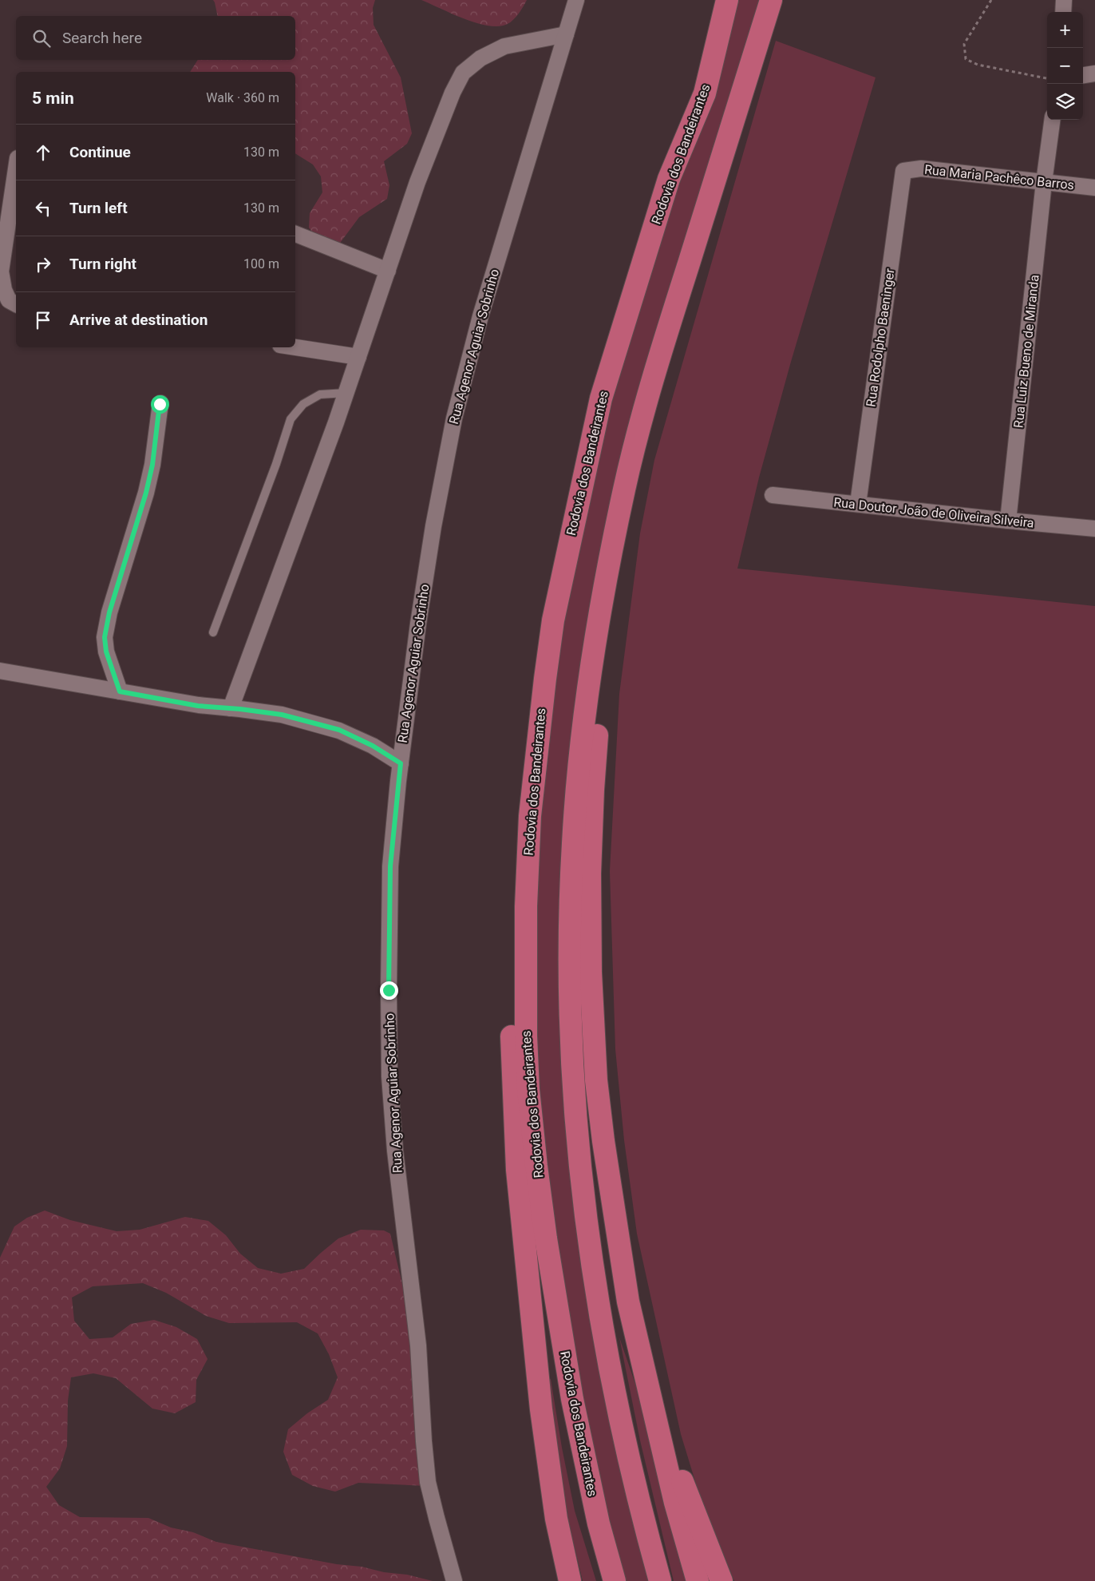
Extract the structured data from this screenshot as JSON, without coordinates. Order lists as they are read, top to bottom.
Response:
{
  "streets": {
    "highway": ["Rodovia dos Bandeirantes"],
    "street": [
      "Rua Maria Pachêco Barros",
      "Rua Rodolpho Baeninger",
      "Rua Agenor Aguiar Sobrinho",
      "Rua Luiz Bueno de Miranda",
      "Rua Doutor João de Oliveira Silveira"
    ]
  },
  "crossings": [
    ["Rua Maria Pachêco Barros", "Rua Rodolpho Baeninger"],
    ["Rua Maria Pachêco Barros", "Rua Luiz Bueno de Miranda"],
    ["Rua Rodolpho Baeninger", "Rua Doutor João de Oliveira Silveira"],
    ["Rua Luiz Bueno de Miranda", "Rua Doutor João de Oliveira Silveira"]
  ],
  "page": {
    "map_buttons": ["+", "−"],
    "search": "Search here",
    "heading": ["5 min", "Walk · 360 m"],
    "list": [
      ["Continue", "130 m"],
      ["Turn left", "130 m"],
      ["Turn right", "100 m"],
      "Arrive at destination"
    ]
  }
}
